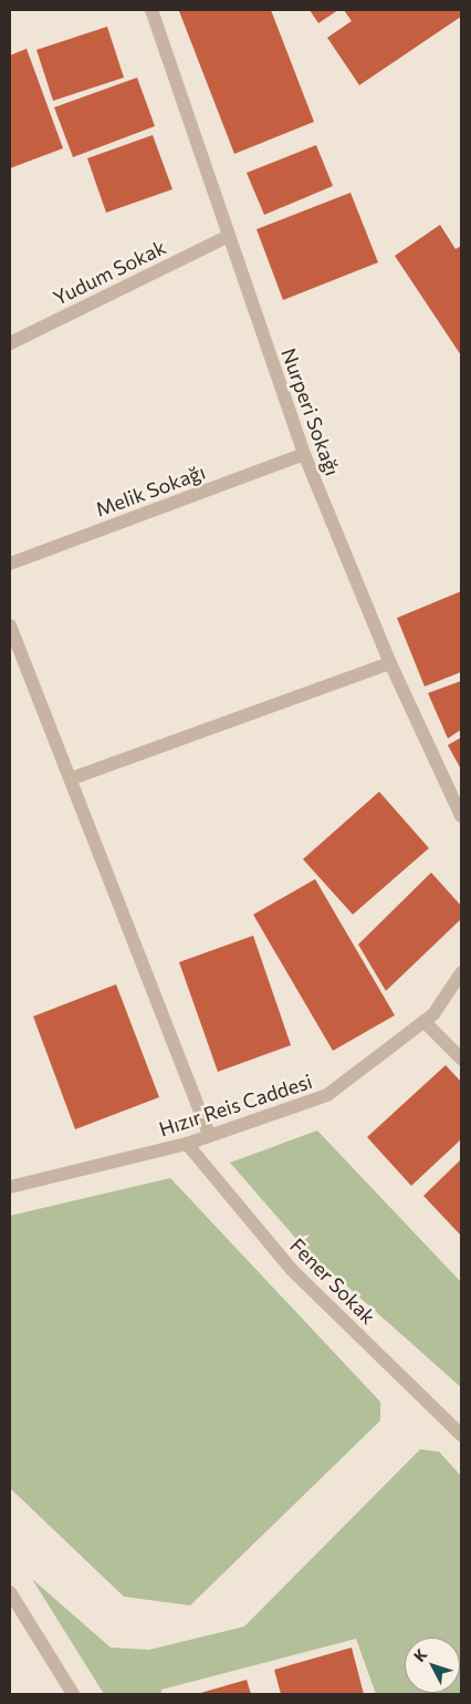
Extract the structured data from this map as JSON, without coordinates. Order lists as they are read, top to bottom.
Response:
{
  "streets": {
    "street": [
      "Yudum Sokak",
      "Nurperi Sokağı",
      "Melik Sokağı",
      "Hızır Reis Caddesi",
      "Fener Sokak"
    ]
  },
  "crossings": [
    ["Yudum Sokak", "Nurperi Sokağı"],
    ["Nurperi Sokağı", "Melik Sokağı"],
    ["Hızır Reis Caddesi", "Fener Sokak"]
  ],
  "north": "top left"
}
